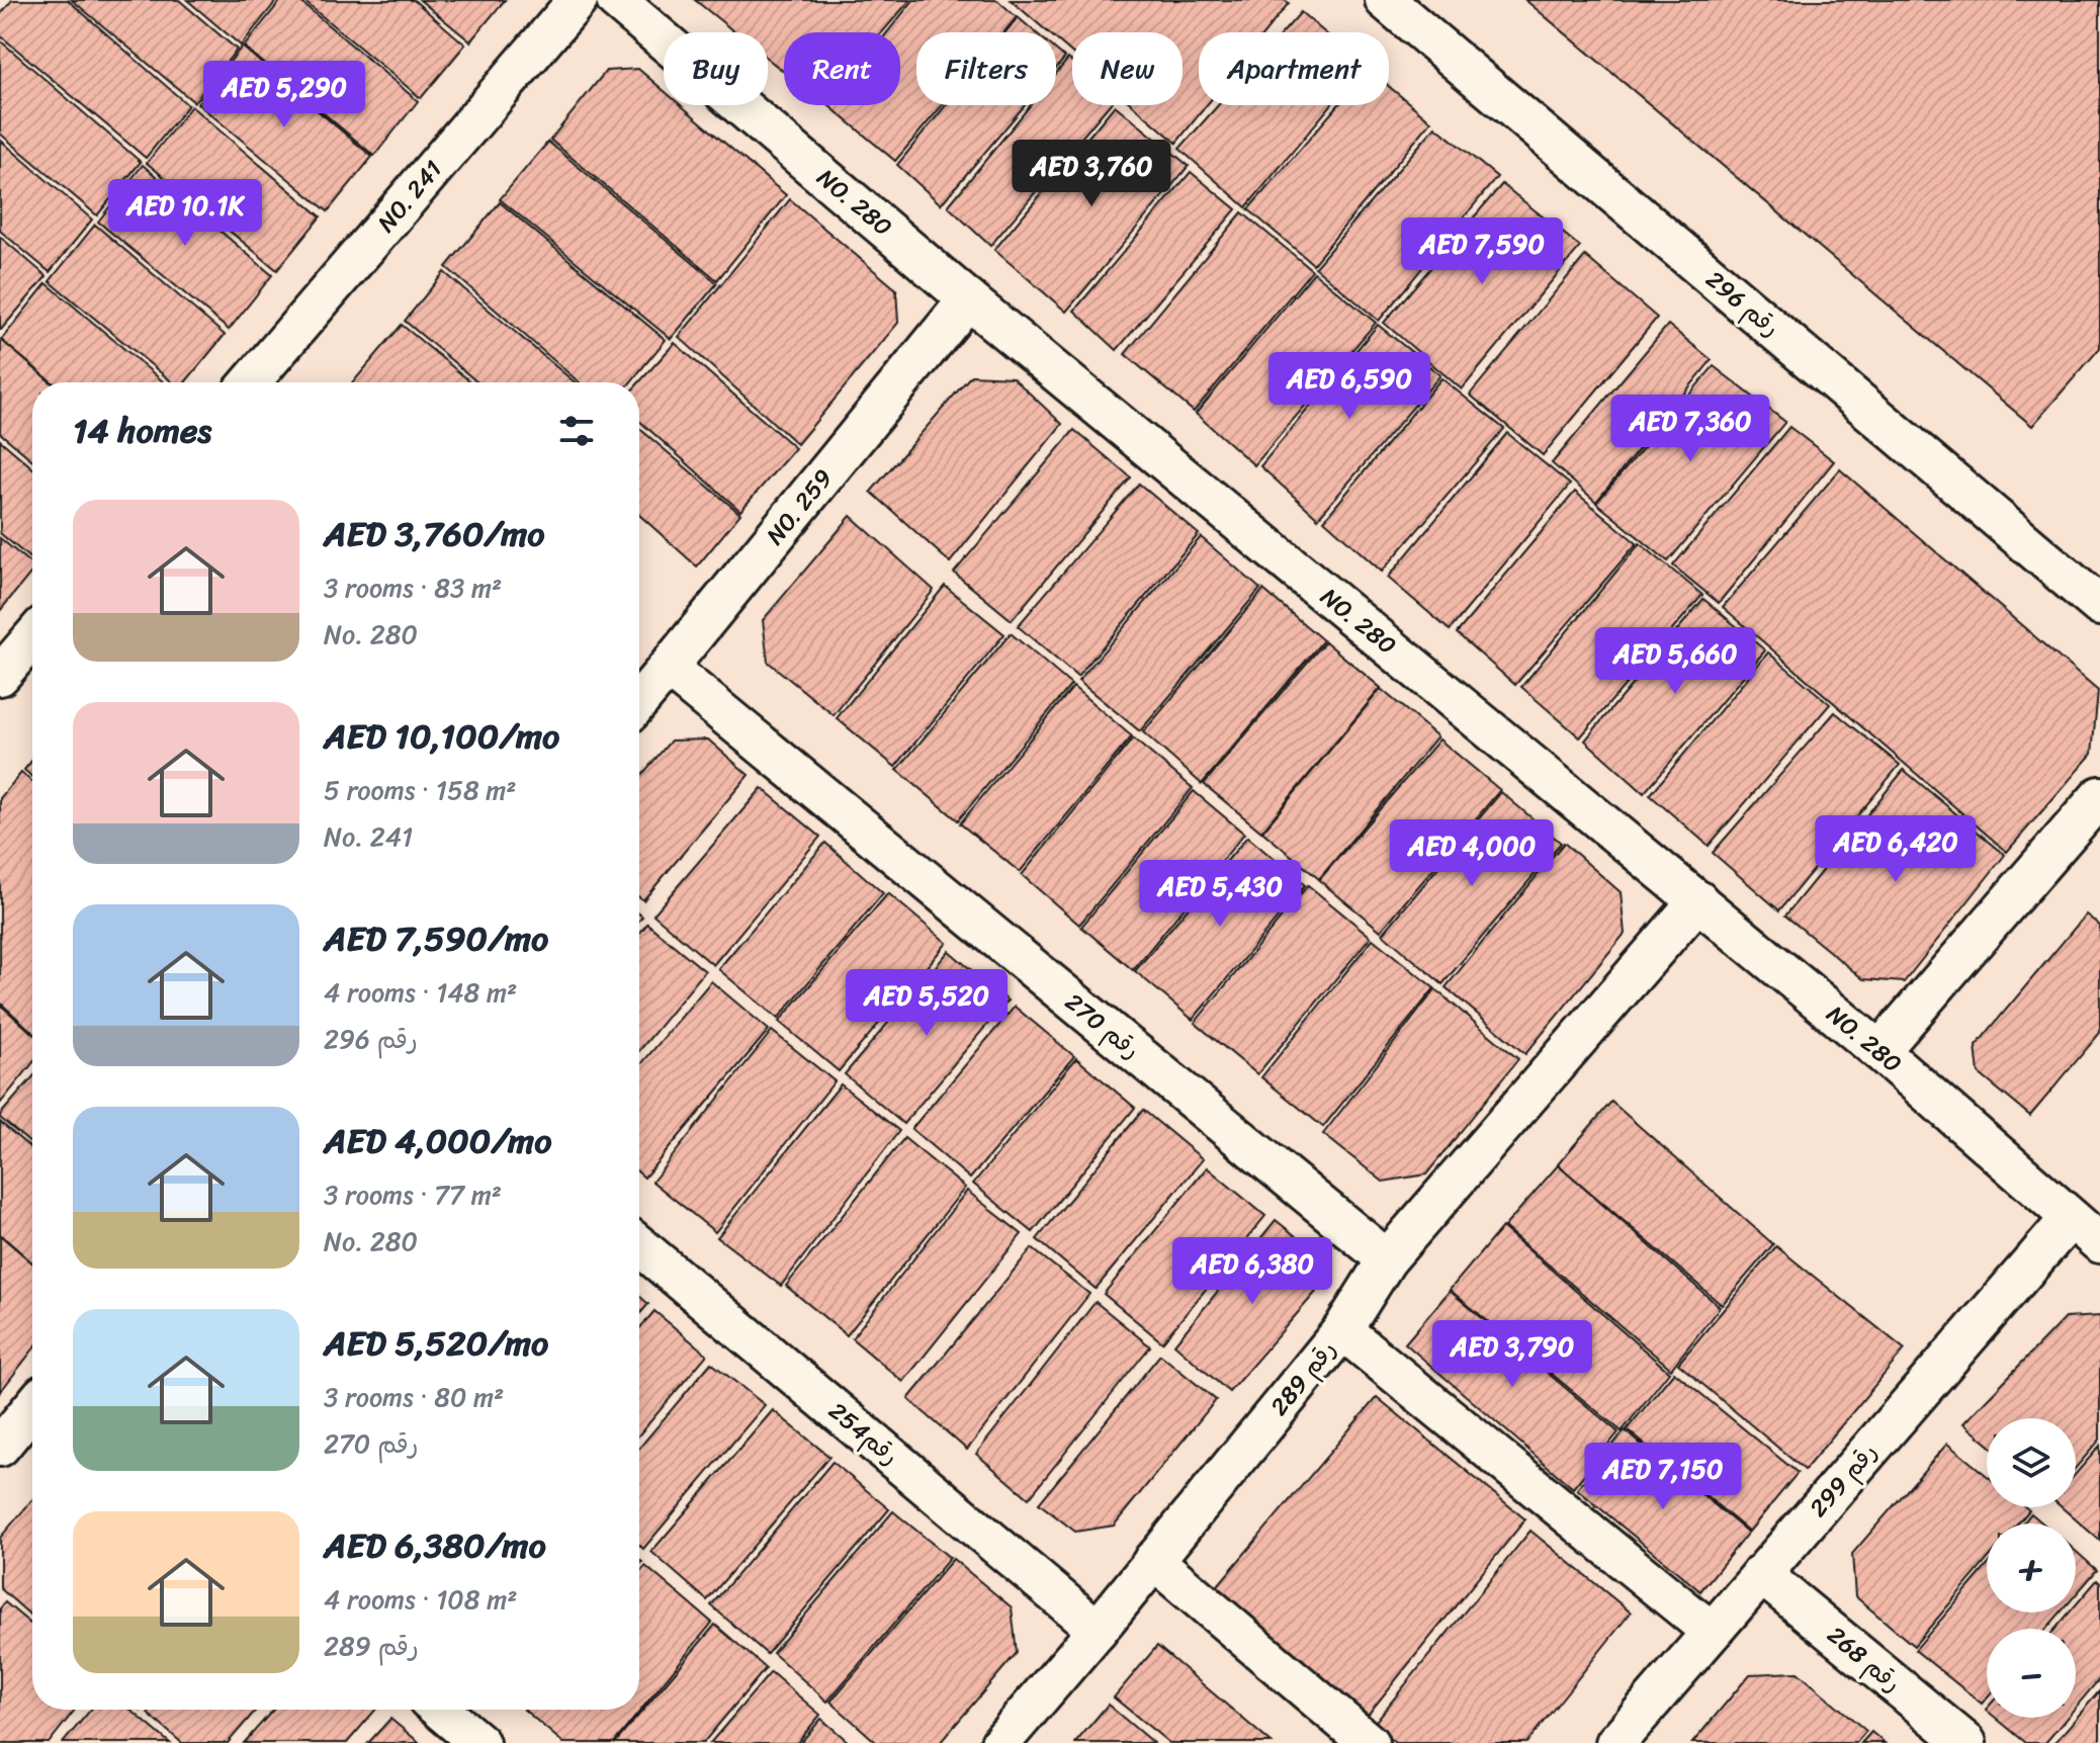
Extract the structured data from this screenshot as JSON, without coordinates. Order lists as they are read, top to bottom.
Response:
{
  "streets": {
    "street": [
      "NO. 241",
      "NO. 280",
      "رقم 296",
      "NO. 259",
      "رقم 270",
      "رقم 289",
      "رقم254",
      "رقم 299",
      "رقم 268"
    ]
  },
  "crossings": [
    ["NO. 280", "NO. 259"],
    ["NO. 280", "رقم 289"],
    ["NO. 280", "رقم 299"],
    ["NO. 259", "رقم 270"],
    ["رقم 270", "رقم 289"],
    ["رقم 289", "رقم254"],
    ["رقم 299", "رقم 268"]
  ],
  "page": {
    "chip": [
      "Buy",
      "Rent",
      "Filters",
      "New",
      "Apartment"
    ],
    "price": [
      "AED 5,290",
      "AED 3,760",
      "AED 10.1K",
      "AED 7,590",
      "AED 6,590",
      "AED 7,360",
      "AED 5,660",
      "AED 6,420",
      "AED 4,000",
      "AED 5,430",
      "AED 5,520",
      "AED 6,380",
      "AED 3,790",
      "AED 7,150"
    ],
    "heading": "14 homes",
    "list": [
      {
        "name": "AED 3,760/mo",
        "note": "3 rooms · 83 m² · No. 280"
      },
      {
        "name": "AED 10,100/mo",
        "note": "5 rooms · 158 m² · No. 241"
      },
      {
        "name": "AED 7,590/mo",
        "note": "4 rooms · 148 m² · رقم 296"
      },
      {
        "name": "AED 4,000/mo",
        "note": "3 rooms · 77 m² · No. 280"
      },
      {
        "name": "AED 5,520/mo",
        "note": "3 rooms · 80 m² · رقم 270"
      },
      {
        "name": "AED 6,380/mo",
        "note": "4 rooms · 108 m² · رقم 289"
      }
    ],
    "map_buttons": ["+", "−"]
  }
}
